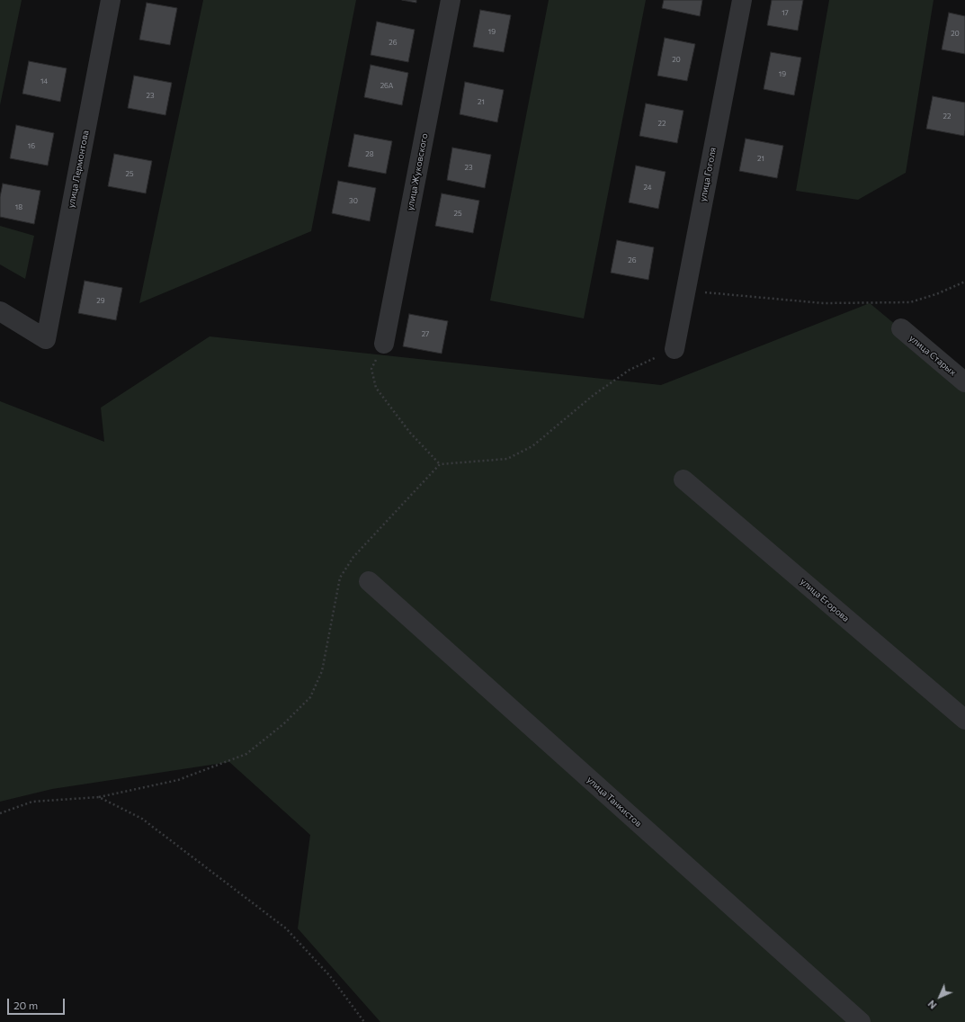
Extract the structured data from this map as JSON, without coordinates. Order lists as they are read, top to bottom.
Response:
{
  "streets": {
    "street": [
      "улица Лермонтова",
      "улица Жуковского",
      "улица Гоголя",
      "улица Старых",
      "улица Егорова",
      "улица Танкистов"
    ]
  },
  "house_numbers": [
    "17",
    "19",
    "20",
    "26",
    "20",
    "19",
    "14",
    "26А",
    "23",
    "21",
    "22",
    "22",
    "16",
    "28",
    "21",
    "23",
    "25",
    "24",
    "30",
    "18",
    "25",
    "26",
    "29",
    "27"
  ],
  "scale_bar": "20 m",
  "north": "bottom left"
}
